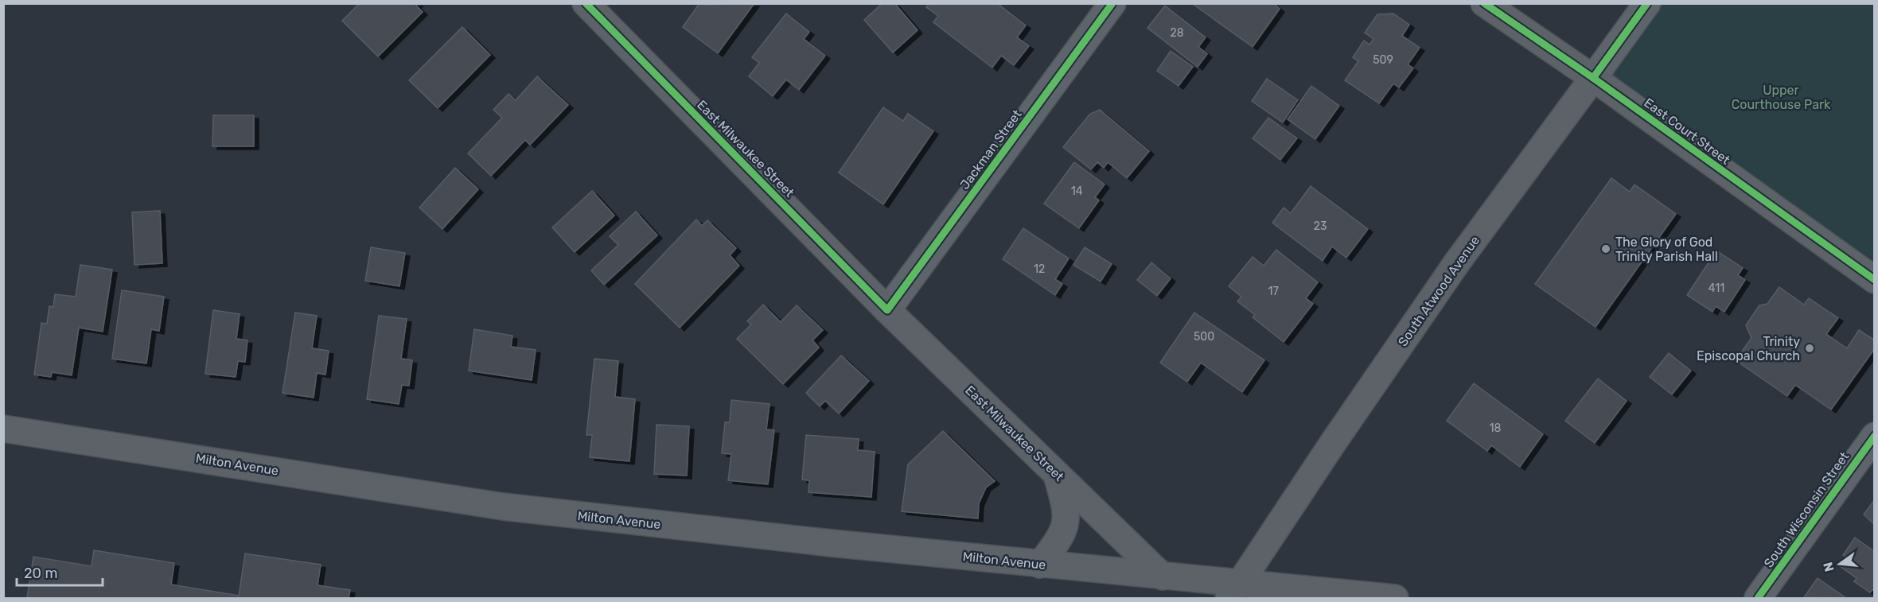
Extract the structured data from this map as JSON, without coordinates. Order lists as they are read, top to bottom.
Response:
{
  "streets": {
    "main road": [
      "East Court Street",
      "East Milwaukee Street",
      "South Atwood Avenue",
      "Milton Avenue"
    ],
    "street": ["Jackman Street", "South Wisconsin Street"]
  },
  "crossings": [
    ["East Court Street", "South Atwood Avenue"],
    ["East Milwaukee Street", "Jackman Street"],
    ["East Milwaukee Street", "Milton Avenue"],
    ["South Atwood Avenue", "Milton Avenue"]
  ],
  "parks": ["Upper Courthouse Park"],
  "places": ["The Glory of God Trinity Parish Hall", "Trinity Episcopal Church"],
  "house_numbers": [
    "28",
    "509",
    "14",
    "23",
    "12",
    "411",
    "17",
    "500",
    "18"
  ],
  "scale_bar": "20 m",
  "north": "left"
}
